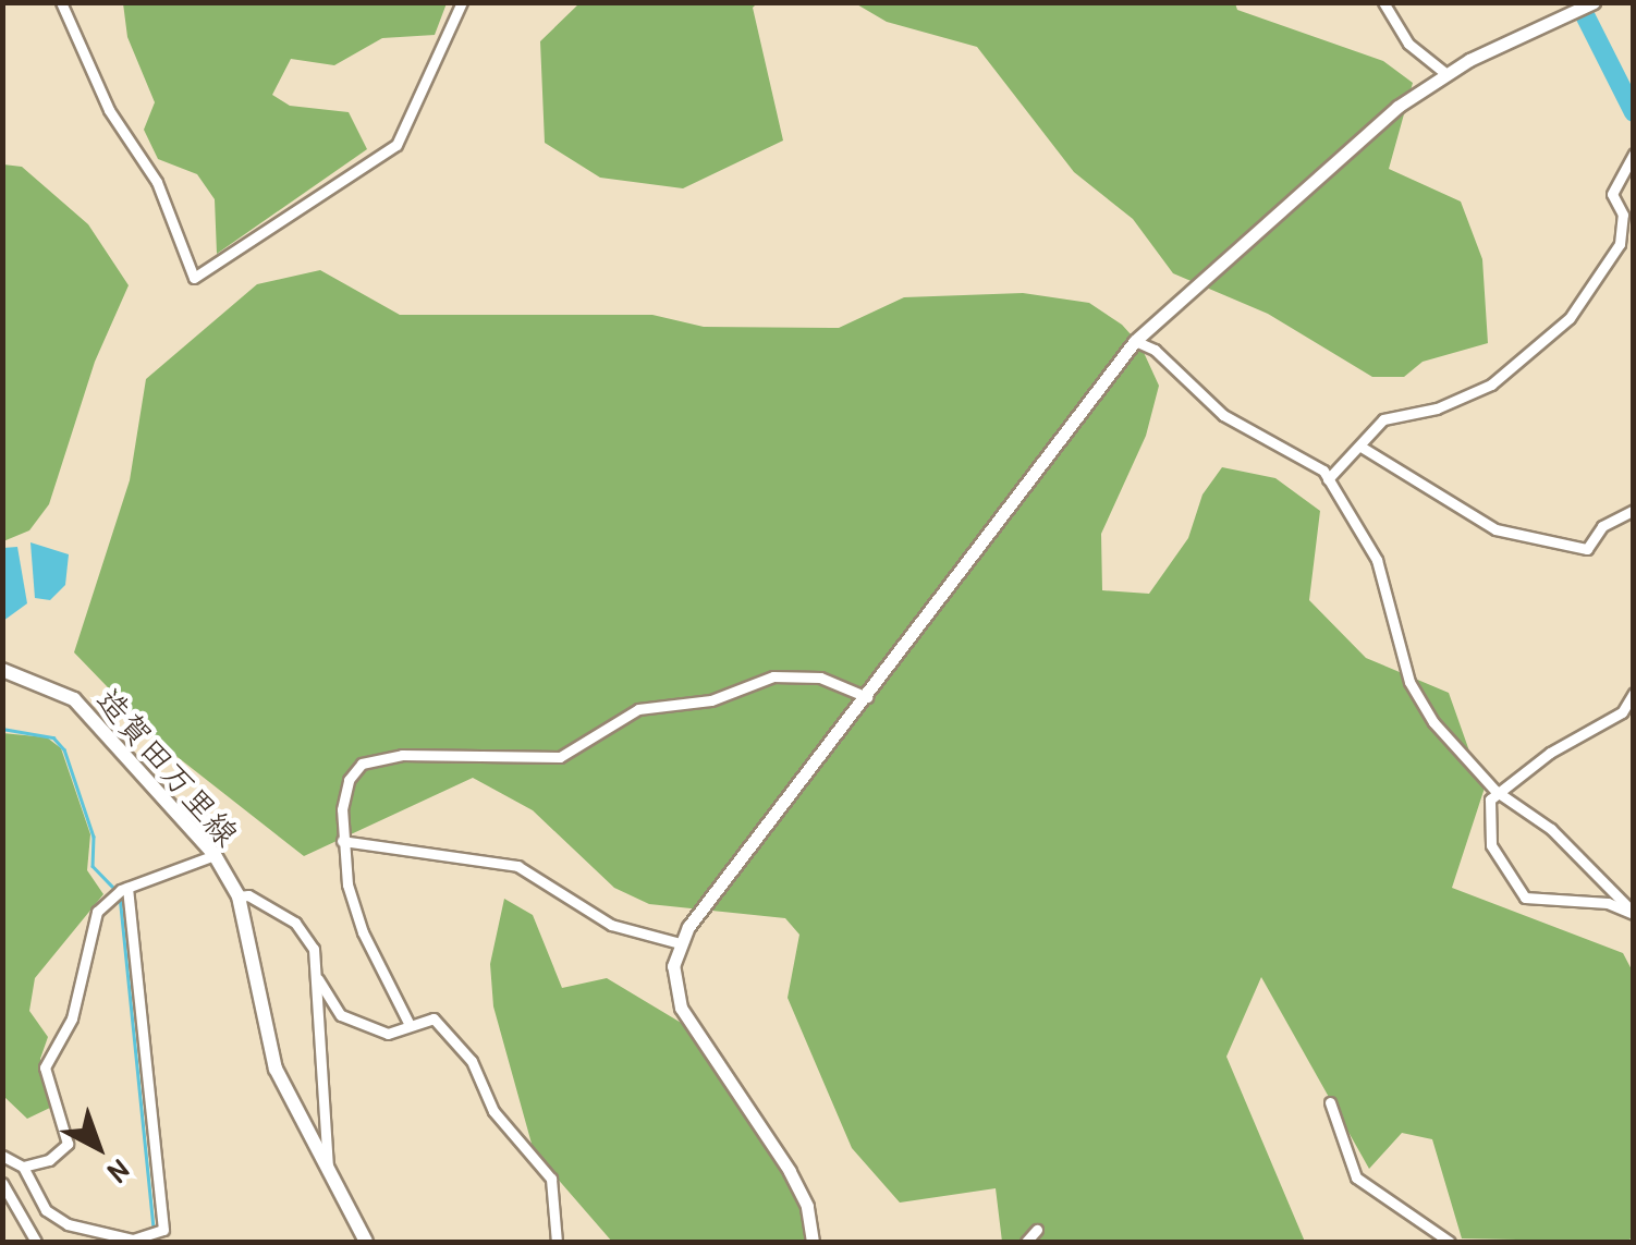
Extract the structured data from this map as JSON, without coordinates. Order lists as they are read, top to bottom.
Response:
{
  "streets": {
    "main road": ["造賀田万里線"]
  },
  "north": "bottom right"
}
